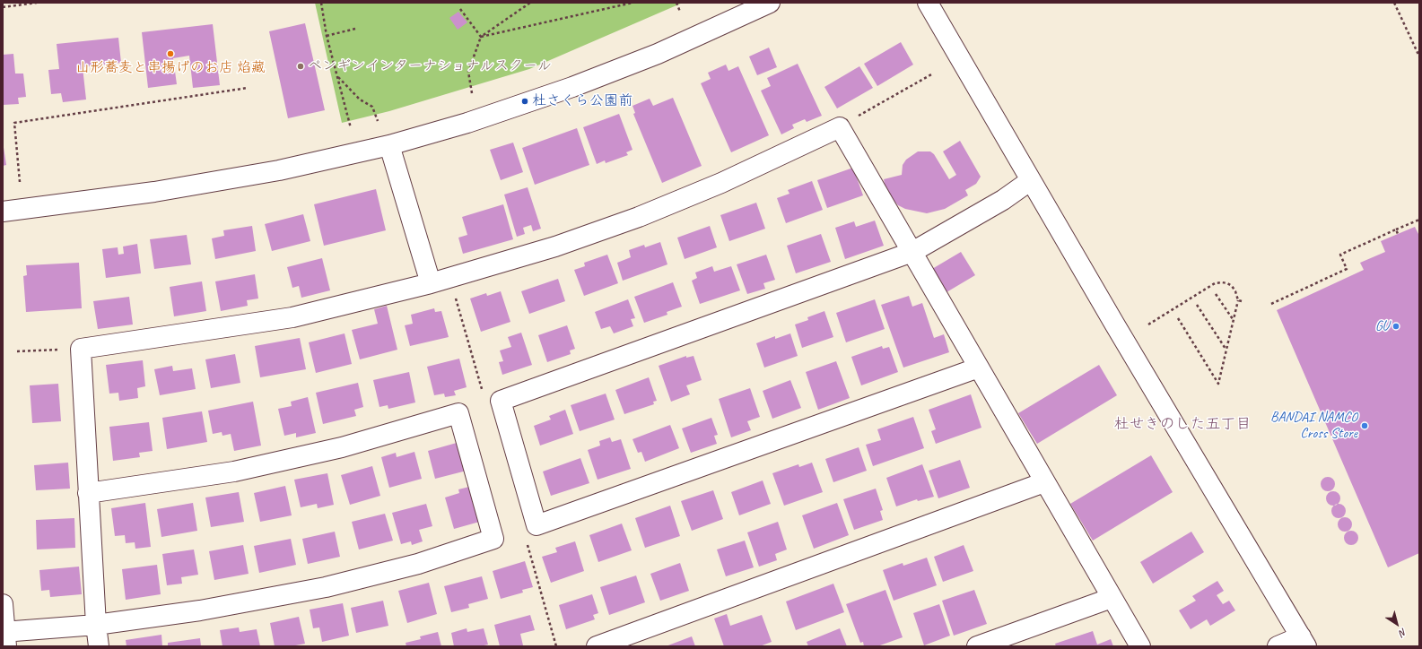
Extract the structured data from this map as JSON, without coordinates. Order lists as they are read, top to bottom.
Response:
{
  "districts": ["杜せきのした五丁目"],
  "places": [
    "山形蕎麦と串揚げのお店 焰藏",
    "ペンギンインターナショナルスクール",
    "杜さくら公園前",
    "GU",
    "BANDAI NAMCO Cross Store"
  ],
  "north": "bottom right"
}
